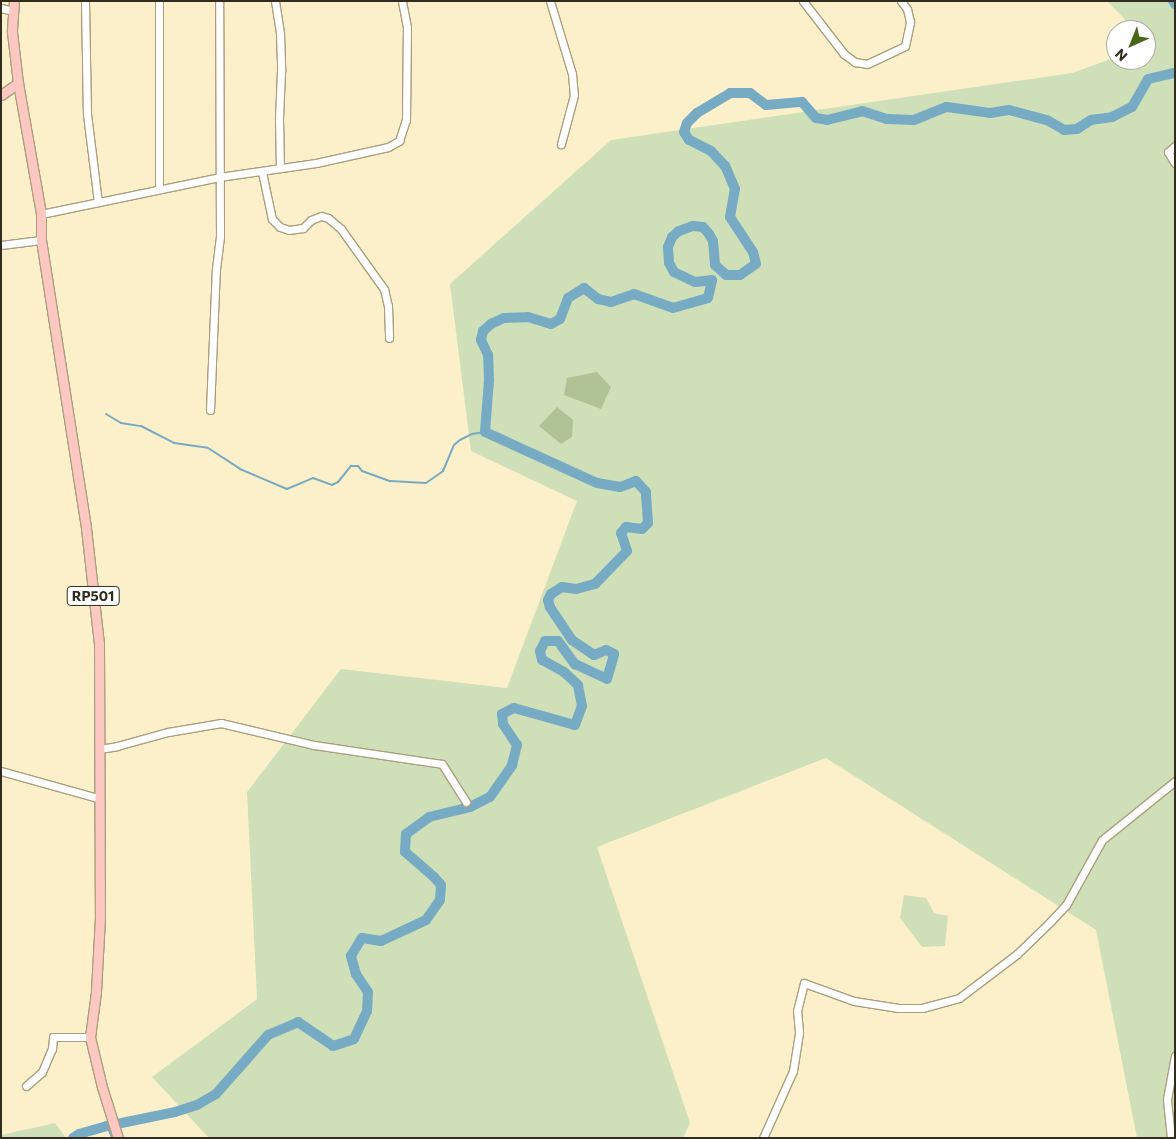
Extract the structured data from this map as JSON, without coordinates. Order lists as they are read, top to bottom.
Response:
{
  "streets": {
    "main road": ["RP501"]
  },
  "north": "bottom left"
}
